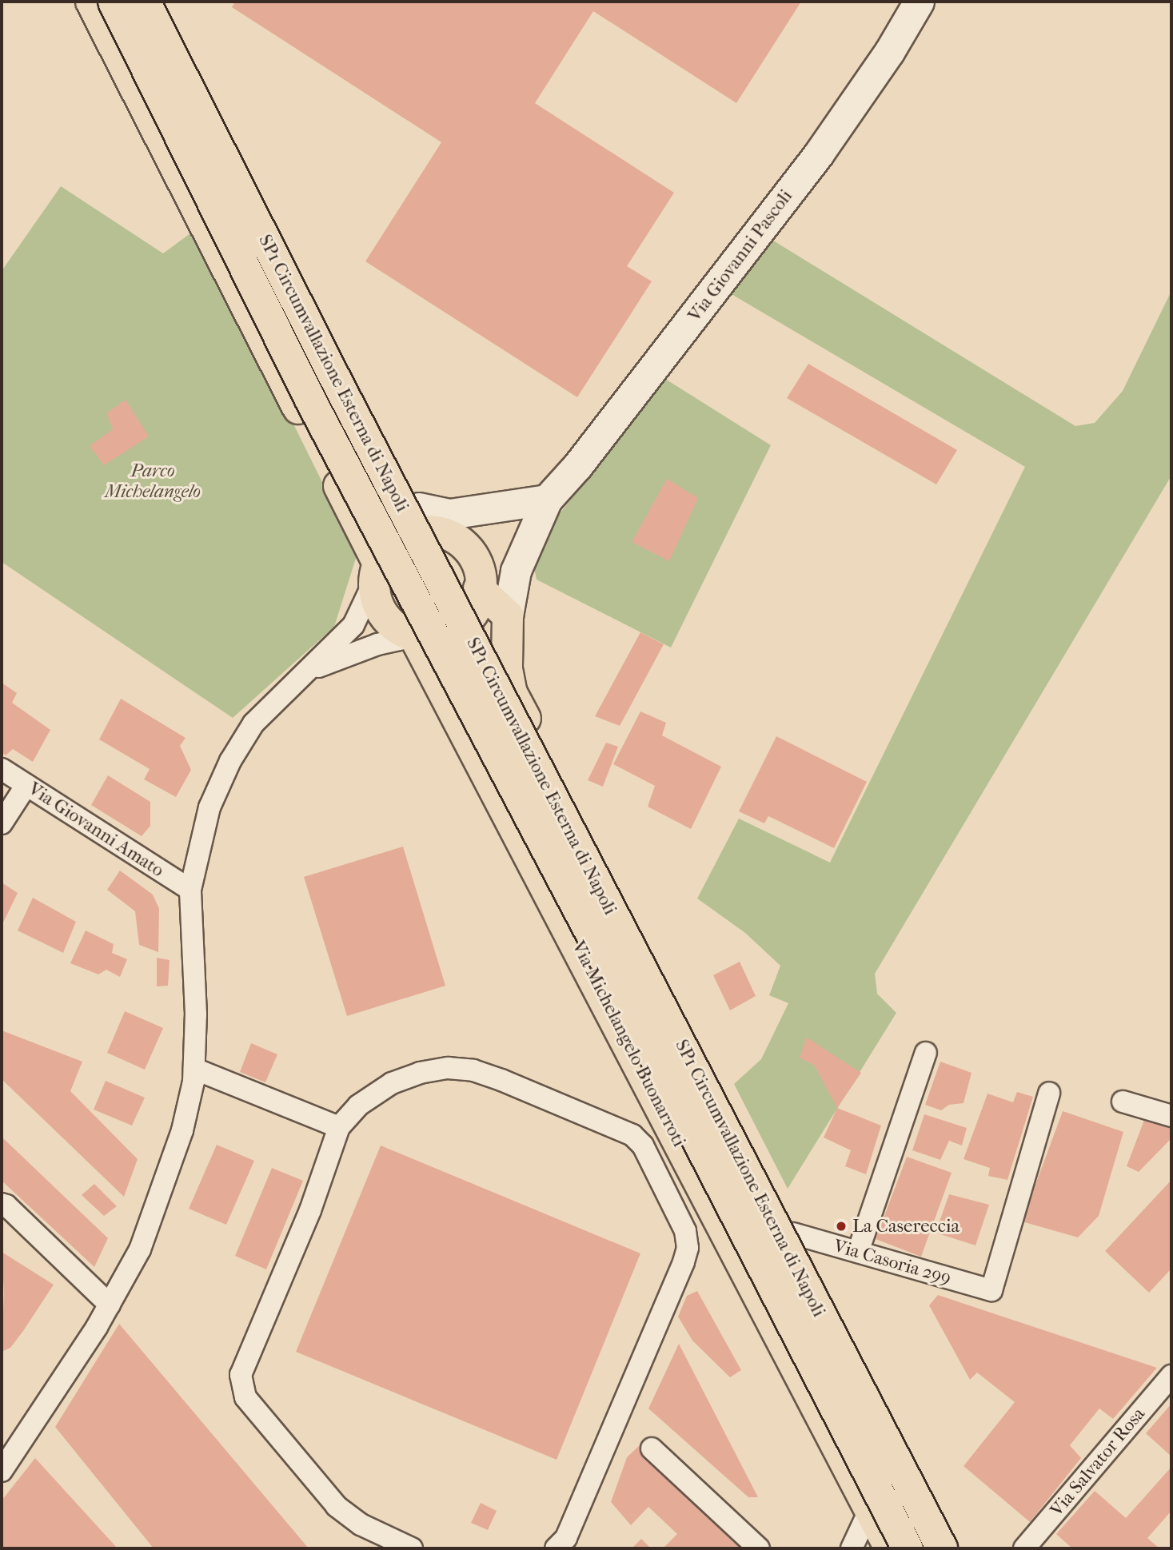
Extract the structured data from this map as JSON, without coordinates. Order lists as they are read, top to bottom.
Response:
{
  "streets": {
    "main road": ["SP1 Circumvallazione Esterna di Napoli", "Via Michelangelo Buonarroti"],
    "street": [
      "Via Giovanni Pascoli",
      "Via Giovanni Amato",
      "Via Casoria 299",
      "Via Salvator Rosa"
    ]
  },
  "parks": ["Parco Michelangelo"],
  "places": ["La Casereccia"]
}
